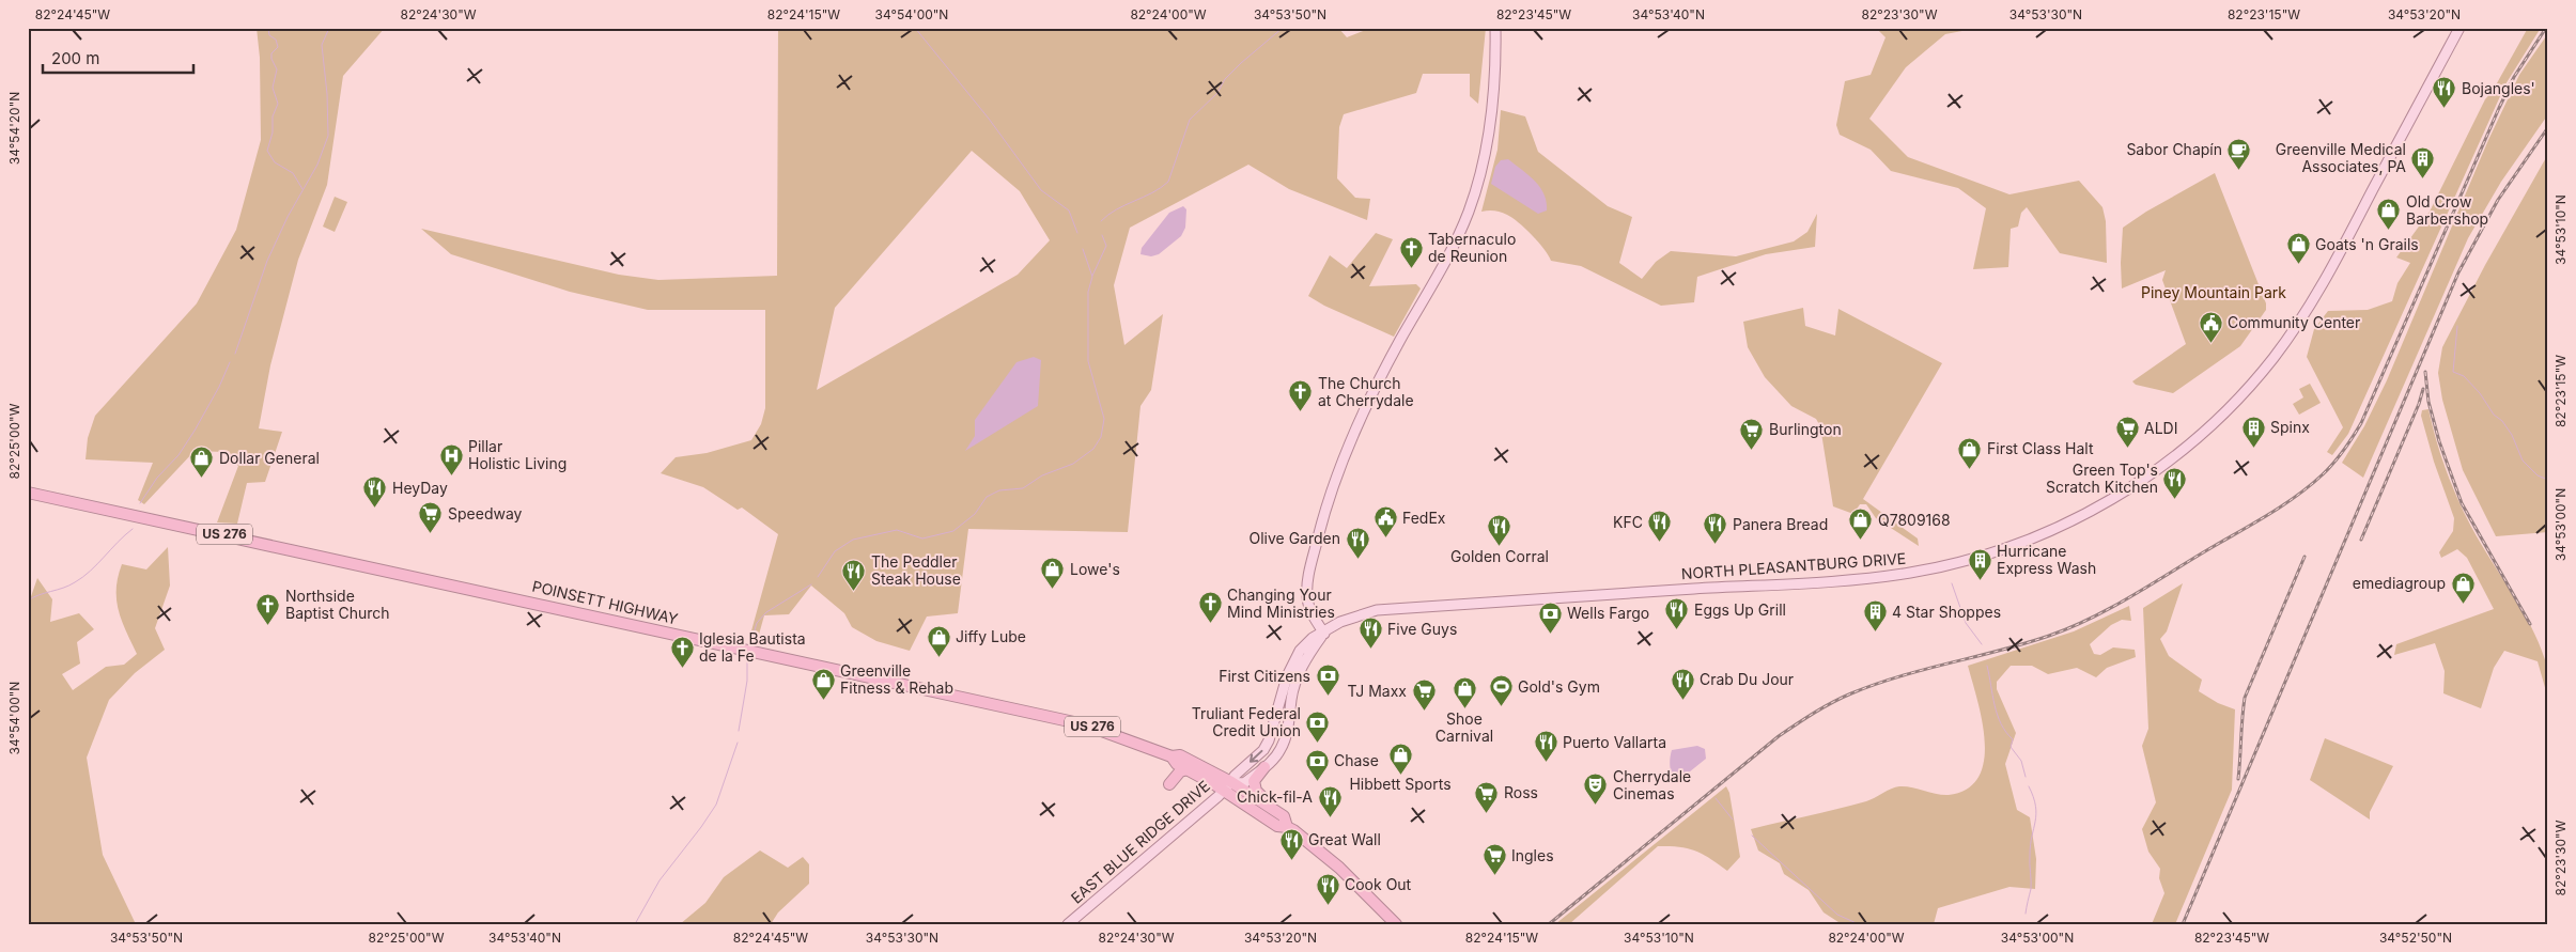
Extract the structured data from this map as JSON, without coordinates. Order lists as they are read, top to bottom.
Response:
{
  "streets": {
    "highway": ["US 276", "POINSETT HIGHWAY"],
    "main road": ["NORTH PLEASANTBURG DRIVE", "EAST BLUE RIDGE DRIVE"]
  },
  "crossings": [
    ["NORTH PLEASANTBURG DRIVE", "POINSETT HIGHWAY"],
    ["NORTH PLEASANTBURG DRIVE", "EAST BLUE RIDGE DRIVE"],
    ["POINSETT HIGHWAY", "EAST BLUE RIDGE DRIVE"]
  ],
  "parks": ["Piney Mountain Park"],
  "places": {
    "restaurant": [
      "Bojangles'",
      "Green Top's Scratch Kitchen",
      "HeyDay",
      "KFC",
      "Panera Bread",
      "Golden Corral",
      "Olive Garden",
      "The Peddler Steak House",
      "Eggs Up Grill",
      "Five Guys",
      "Crab Du Jour",
      "Puerto Vallarta",
      "Chick-fil-A",
      "Great Wall",
      "Cook Out"
    ],
    "cafe": ["Sabor Chapín"],
    "building": [
      "Greenville Medical Associates, PA",
      "Spinx",
      "Hurricane Express Wash",
      "4 Star Shoppes"
    ],
    "shop": [
      "Old Crow Barbershop",
      "Goats 'n Grails",
      "First Class Halt",
      "Dollar General",
      "Q7809168",
      "Lowe's",
      "emediagroup",
      "Jiffy Lube",
      "Greenville Fitness & Rehab",
      "Shoe Carnival",
      "Hibbett Sports"
    ],
    "church": [
      "Tabernaculo de Reunion",
      "The Church at Cherrydale",
      "Changing Your Mind Ministries",
      "Northside Baptist Church",
      "Iglesia Bautista de la Fe"
    ],
    "public building": ["Community Center", "FedEx"],
    "supermarket": [
      "ALDI",
      "Burlington",
      "Speedway",
      "TJ Maxx",
      "Ross",
      "Ingles"
    ],
    "hospital": ["Pillar Holistic Living"],
    "bank": [
      "Wells Fargo",
      "First Citizens",
      "Truliant Federal Credit Union",
      "Chase"
    ],
    "sports": ["Gold's Gym"],
    "theatre": ["Cherrydale Cinemas"]
  },
  "scale_bar": "200 m",
  "coordinates": [
    "82°24'45\"W",
    "82°24'30\"W",
    "82°24'15\"W",
    "34°54'00\"N",
    "82°24'00\"W",
    "34°53'50\"N",
    "82°23'45\"W",
    "34°53'40\"N",
    "82°23'30\"W",
    "34°53'30\"N",
    "82°23'15\"W",
    "34°53'20\"N",
    "34°54'20\"N",
    "34°53'10\"N",
    "82°25'00\"W",
    "34°53'00\"N",
    "34°52'50\"N"
  ]
}
